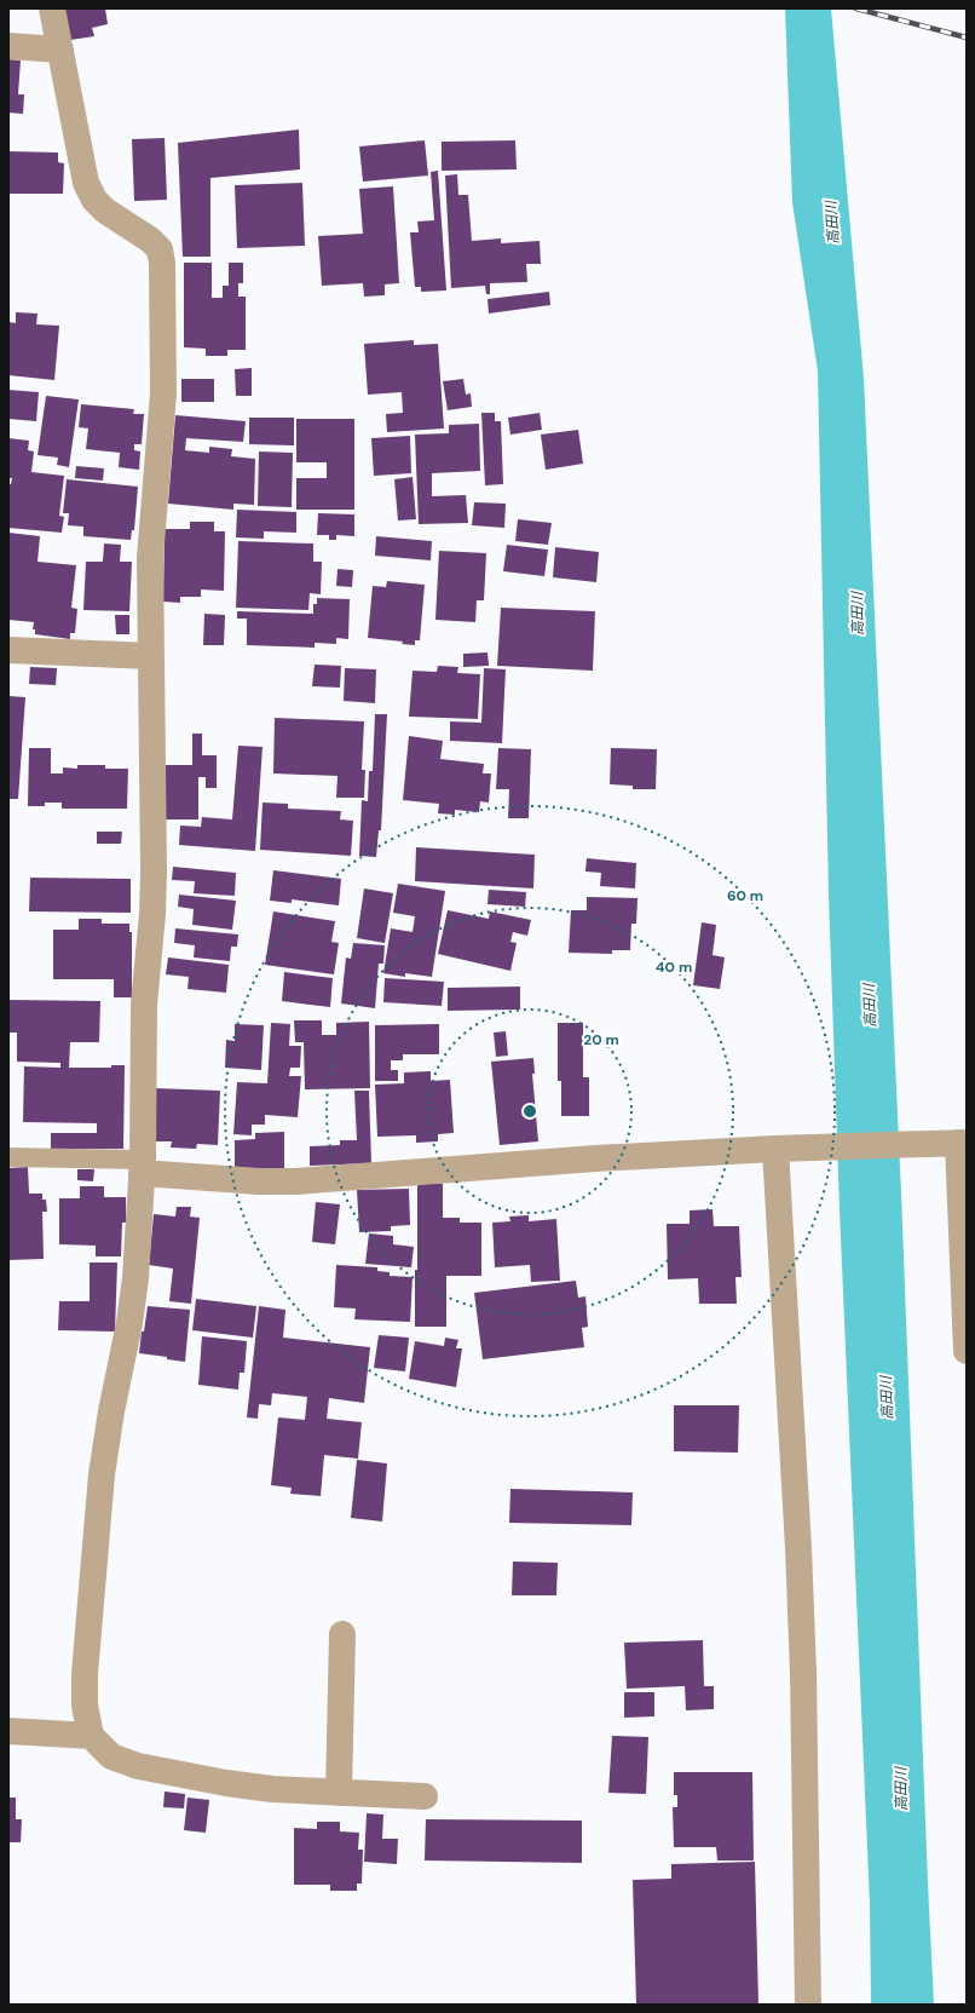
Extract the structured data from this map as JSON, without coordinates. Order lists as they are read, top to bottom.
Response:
{
  "water": ["高田川"],
  "rings": ["60 m", "40 m", "20 m"]
}
